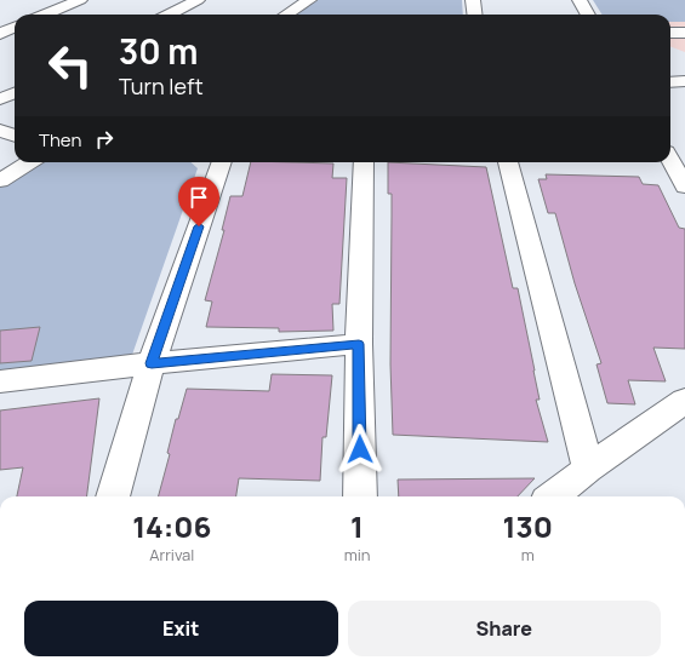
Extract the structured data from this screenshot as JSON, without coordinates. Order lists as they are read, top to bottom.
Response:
{
  "page": {
    "turn": ["30 m", "Turn left"],
    "then": "Then",
    "eta": [
      "14:06",
      "Arrival",
      "1",
      "min",
      "130",
      "m"
    ],
    "buttons": ["Exit", "Share"]
  }
}
